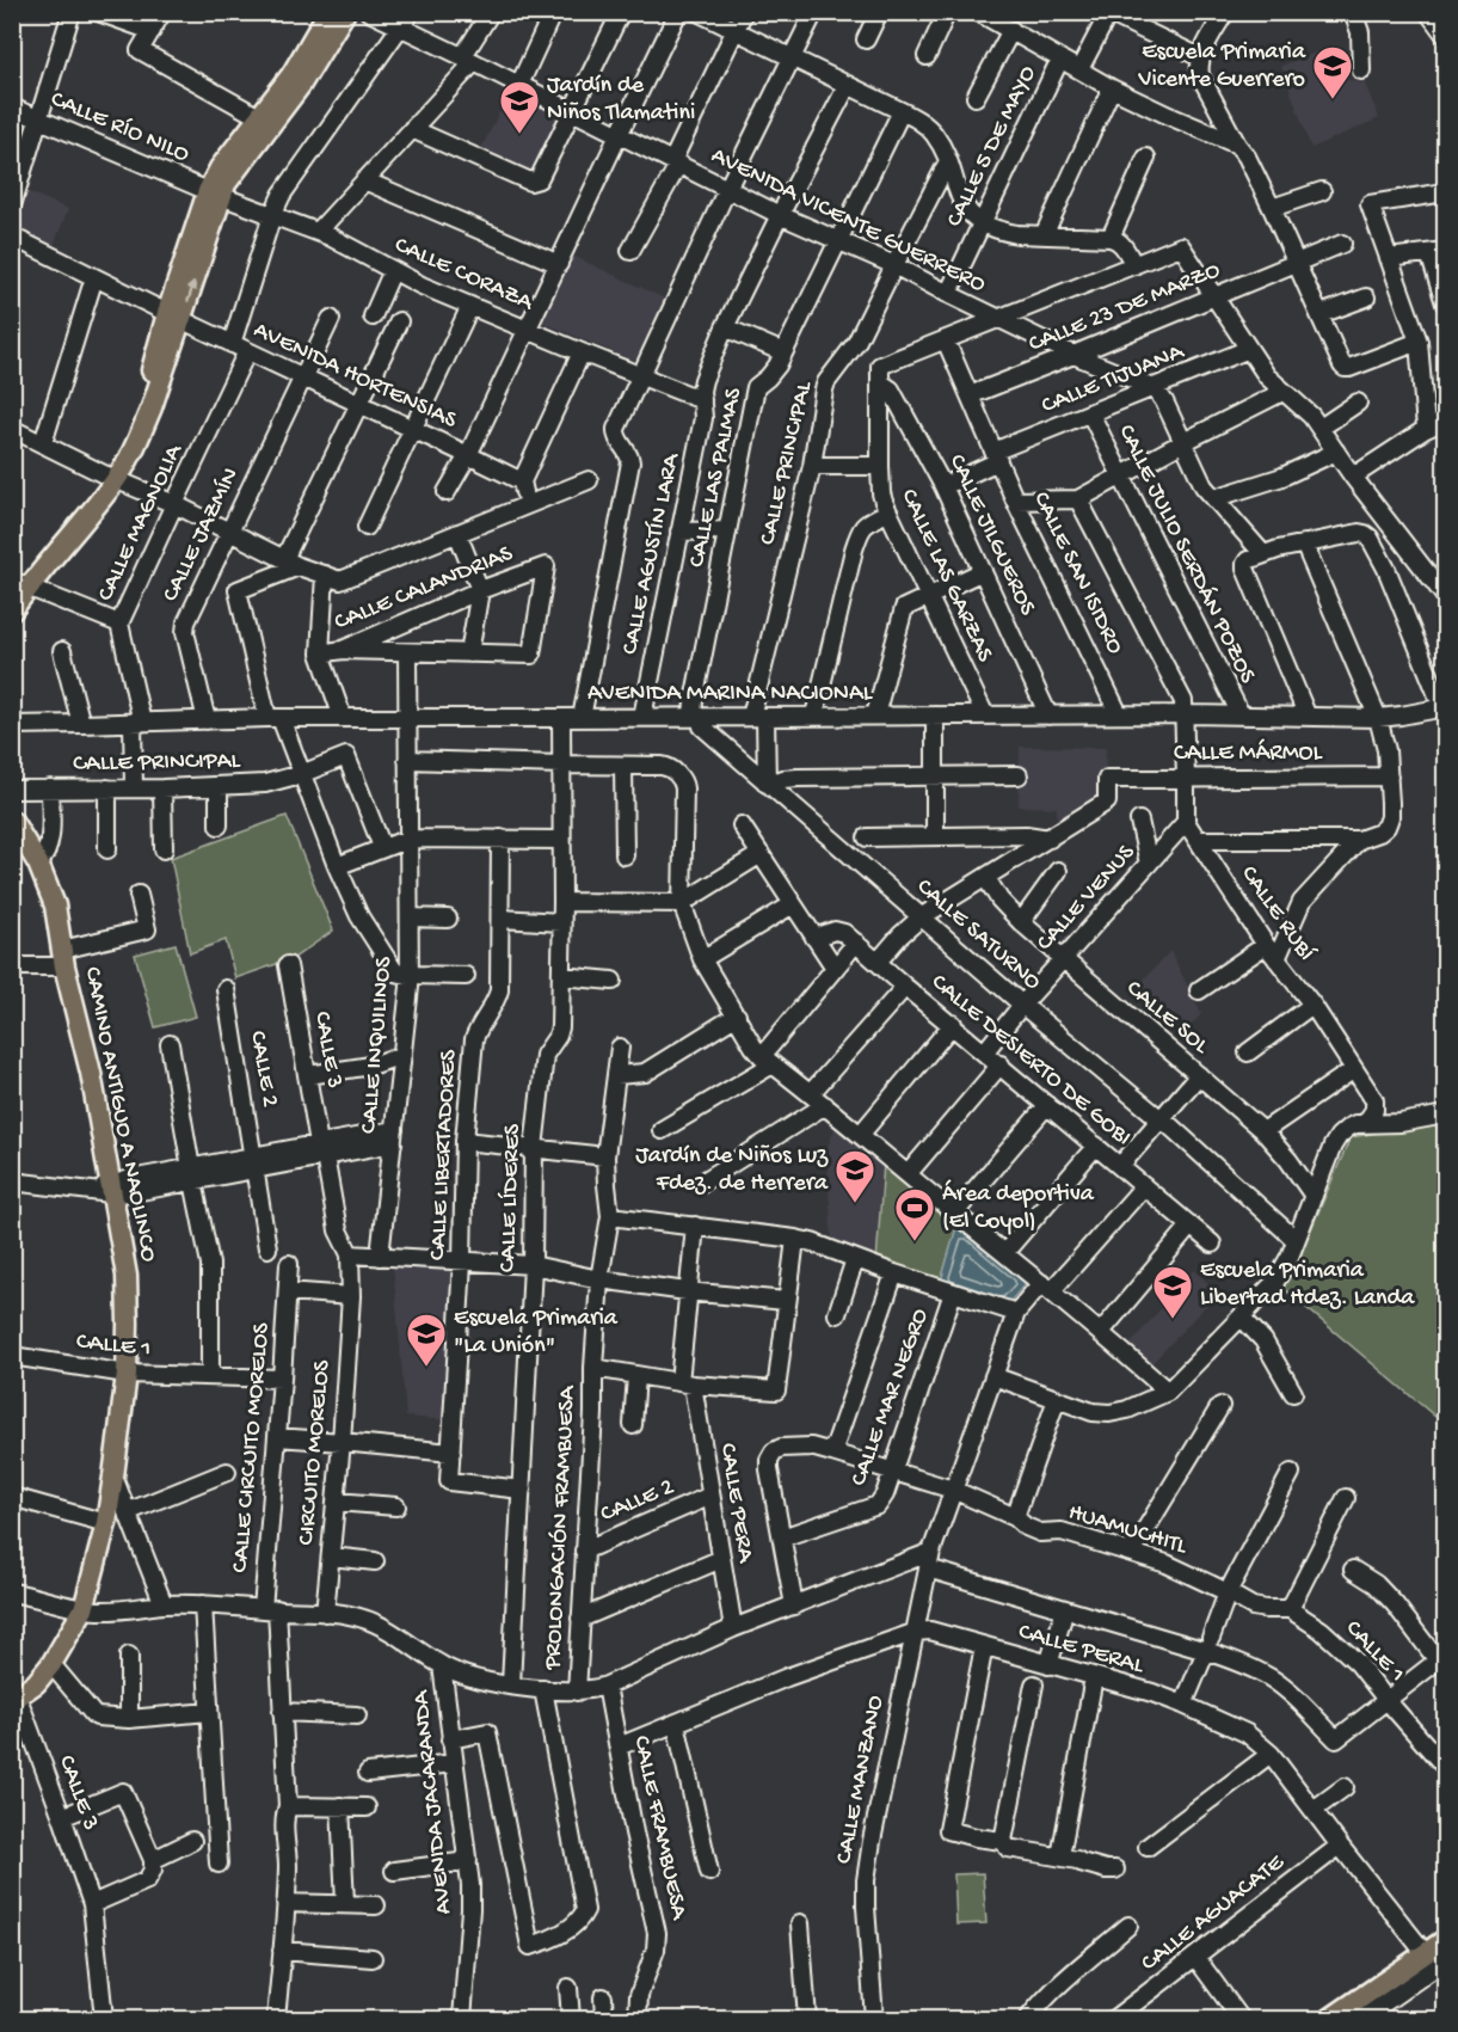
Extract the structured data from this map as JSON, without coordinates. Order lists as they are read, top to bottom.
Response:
{
  "streets": {
    "main road": ["CAMINO ANTIGUO A NAOLINCO"],
    "street": [
      "CALLE RÍO NILO",
      "CALLE 5 DE MAYO",
      "AVENIDA VICENTE GUERRERO",
      "CALLE CORAZA",
      "CALLE 23 DE MARZO",
      "AVENIDA HORTENSIAS",
      "CALLE TIJUANA",
      "CALLE PRINCIPAL",
      "CALLE LAS PALMAS",
      "CALLE MAGNOLIA",
      "CALLE JAZMÍN",
      "CALLE JILGUEROS",
      "CALLE AGUSTÍN LARA",
      "CALLE JULIO SERDÁN POZOS",
      "CALLE SAN ISIDRO",
      "CALLE LAS GARZAS",
      "CALLE CALANDRIAS",
      "AVENIDA MARINA NACIONAL",
      "CALLE MÁRMOL",
      "CALLE VENUS",
      "CALLE RUBÍ",
      "CALLE SATURNO",
      "CALLE SOL",
      "CALLE INQUILINOS",
      "CALLE 3",
      "CALLE DESIERTO DE GOBI",
      "CALLE 2",
      "CALLE LIBERTADORES",
      "CALLE LÍDERES",
      "CALLE 1",
      "CALLE MAR NEGRO",
      "CALLE CIRCUITO MORELOS",
      "CIRCUITO MORELOS",
      "CALLE PERA",
      "PROLONGACIÓN FRAMBUESA",
      "HUAMUCHITL",
      "CALLE PERAL",
      "CALLE MANZANO",
      "AVENIDA JACARANDA",
      "CALLE FRAMBUESA",
      "CALLE AGUACATE"
    ]
  },
  "crossings": [
    ["CALLE RÍO NILO", "CALLE CORAZA"],
    ["CALLE 5 DE MAYO", "AVENIDA VICENTE GUERRERO"],
    ["AVENIDA VICENTE GUERRERO", "CALLE 23 DE MARZO"],
    ["AVENIDA VICENTE GUERRERO", "CALLE TIJUANA"],
    ["AVENIDA VICENTE GUERRERO", "CALLE PRINCIPAL"],
    ["AVENIDA VICENTE GUERRERO", "CALLE LAS PALMAS"],
    ["AVENIDA VICENTE GUERRERO", "CALLE AGUSTÍN LARA"],
    ["CALLE CORAZA", "CALLE AGUSTÍN LARA"],
    ["CALLE 23 DE MARZO", "CALLE SAN ISIDRO"],
    ["AVENIDA HORTENSIAS", "CALLE MAGNOLIA"],
    ["AVENIDA HORTENSIAS", "CALLE JAZMÍN"],
    ["CALLE TIJUANA", "CALLE JILGUEROS"],
    ["CALLE TIJUANA", "CALLE JULIO SERDÁN POZOS"],
    ["CALLE TIJUANA", "CALLE SAN ISIDRO"],
    ["CALLE PRINCIPAL", "CALLE MAGNOLIA"],
    ["CALLE PRINCIPAL", "AVENIDA MARINA NACIONAL"],
    ["CALLE PRINCIPAL", "CALLE SATURNO"],
    ["CALLE LAS PALMAS", "AVENIDA MARINA NACIONAL"],
    ["CALLE LAS PALMAS", "CALLE SATURNO"],
    ["CALLE MAGNOLIA", "AVENIDA MARINA NACIONAL"],
    ["CALLE JAZMÍN", "AVENIDA MARINA NACIONAL"],
    ["CALLE JILGUEROS", "CALLE LAS GARZAS"],
    ["CALLE JILGUEROS", "AVENIDA MARINA NACIONAL"],
    ["CALLE AGUSTÍN LARA", "AVENIDA MARINA NACIONAL"],
    ["CALLE JULIO SERDÁN POZOS", "AVENIDA MARINA NACIONAL"],
    ["CALLE SAN ISIDRO", "AVENIDA MARINA NACIONAL"],
    ["CALLE LAS GARZAS", "AVENIDA MARINA NACIONAL"],
    ["AVENIDA MARINA NACIONAL", "CALLE SATURNO"],
    ["AVENIDA MARINA NACIONAL", "CALLE INQUILINOS"],
    ["AVENIDA MARINA NACIONAL", "CALLE LÍDERES"],
    ["CALLE VENUS", "CALLE RUBÍ"],
    ["CALLE VENUS", "CALLE SATURNO"],
    ["CALLE VENUS", "CALLE SOL"],
    ["CALLE VENUS", "CALLE DESIERTO DE GOBI"],
    ["CALLE 3", "CAMINO ANTIGUO A NAOLINCO"],
    ["CALLE 3", "CIRCUITO MORELOS"],
    ["CALLE 2", "CALLE PERA"],
    ["CALLE 2", "PROLONGACIÓN FRAMBUESA"],
    ["CAMINO ANTIGUO A NAOLINCO", "CALLE 1"],
    ["CALLE LIBERTADORES", "CALLE LÍDERES"],
    ["CALLE 1", "CALLE CIRCUITO MORELOS"],
    ["CALLE 1", "HUAMUCHITL"],
    ["CALLE MAR NEGRO", "HUAMUCHITL"],
    ["HUAMUCHITL", "CALLE MANZANO"],
    ["CALLE PERAL", "CALLE MANZANO"],
    ["CALLE PERAL", "CALLE FRAMBUESA"],
    ["CALLE PERAL", "CALLE AGUACATE"]
  ],
  "places": {
    "school or university": [
      "Escuela Primaria Vicente Guerrero",
      "Jardín de Niños Tlamatini",
      "Jardín de Niños Luz Fdez. de Herrera",
      "Escuela Primaria Libertad Hdez. Landa",
      "Escuela Primaria \"La Unión\""
    ],
    "sports": ["Área deportiva (El Coyol)"]
  }
}
